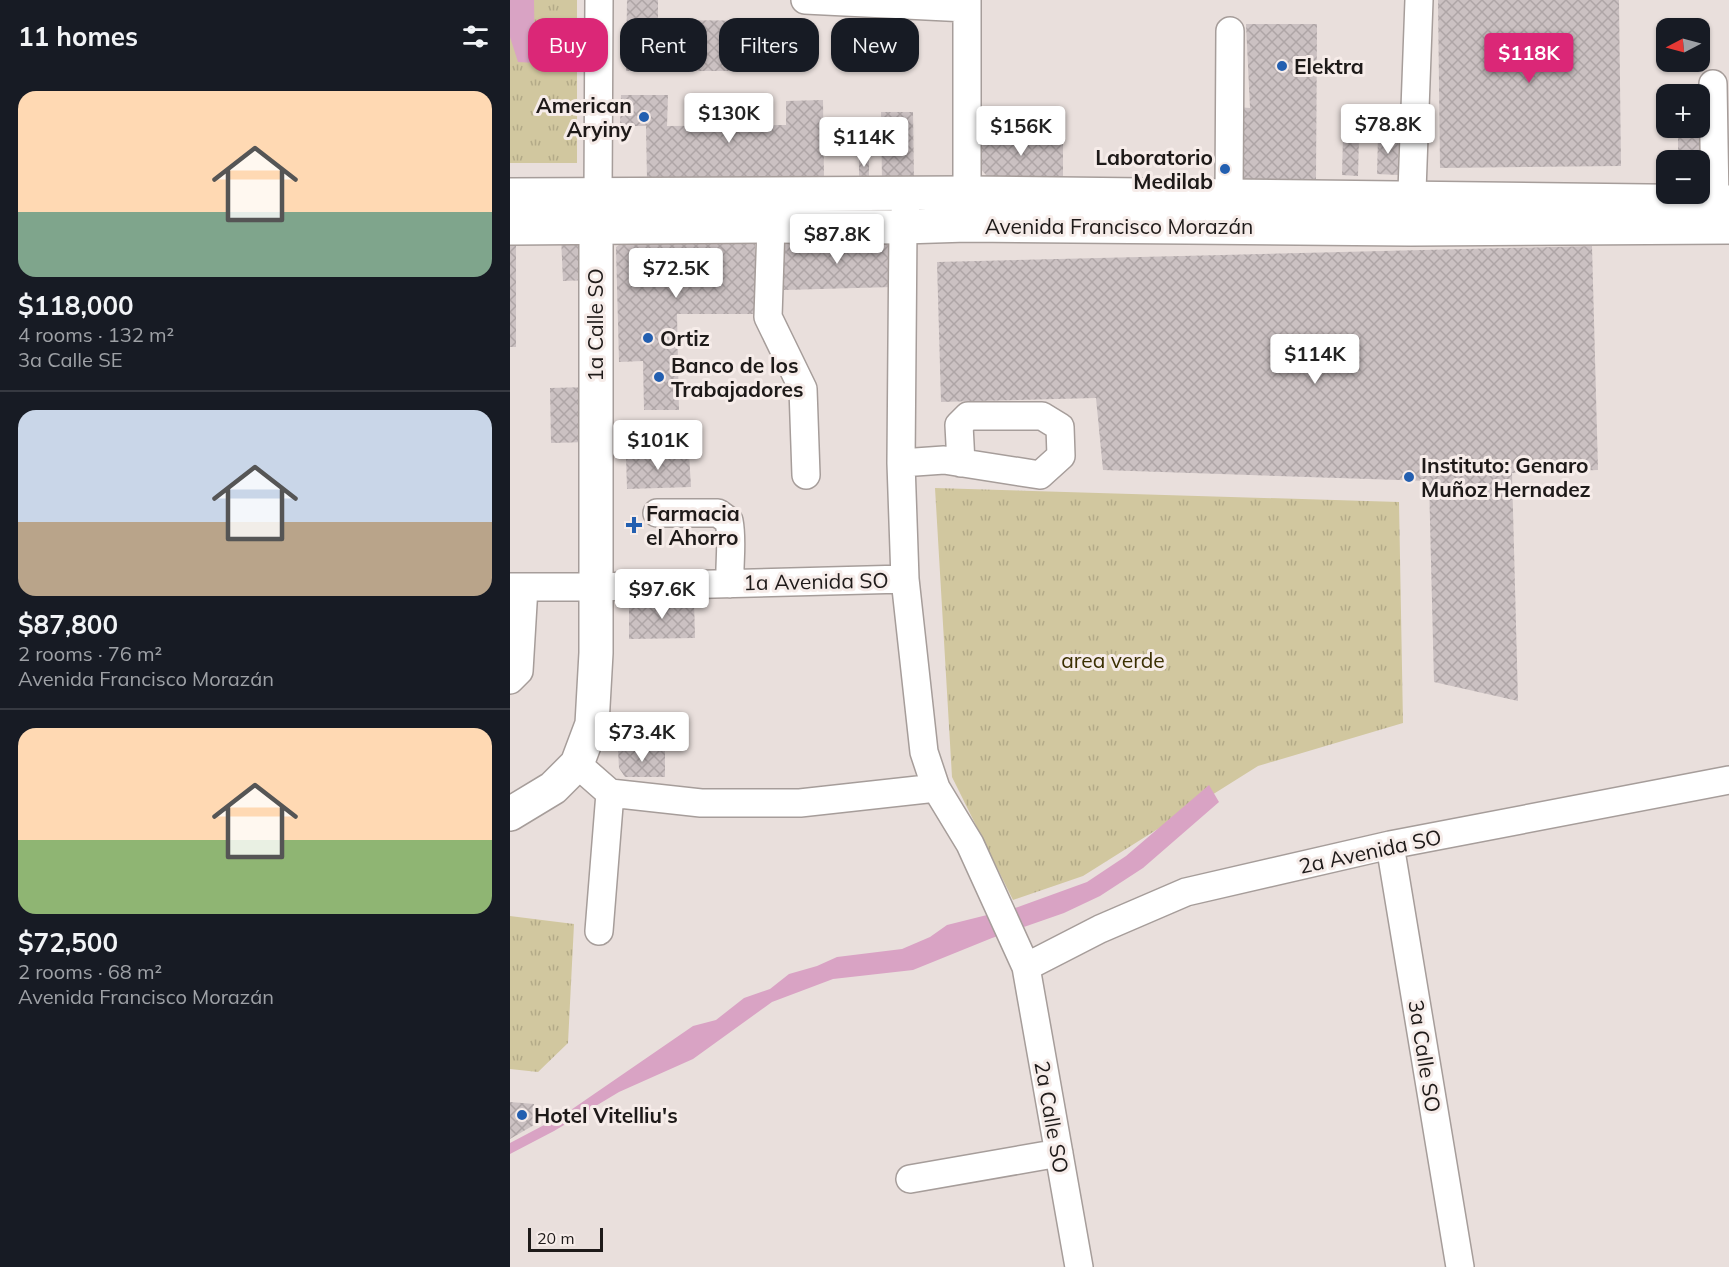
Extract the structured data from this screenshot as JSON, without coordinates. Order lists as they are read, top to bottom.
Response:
{
  "streets": {
    "main road": ["Avenida Francisco Morazán", "1a Calle SO"],
    "street": [
      "1a Avenida SO",
      "2a Avenida SO",
      "3a Calle SO",
      "2a Calle SO"
    ]
  },
  "crossings": [
    ["Avenida Francisco Morazán", "1a Calle SO"],
    ["Avenida Francisco Morazán", "2a Calle SO"],
    ["1a Calle SO", "1a Avenida SO"],
    ["1a Avenida SO", "2a Calle SO"],
    ["2a Avenida SO", "3a Calle SO"],
    ["2a Avenida SO", "2a Calle SO"]
  ],
  "parks": ["area verde"],
  "places": {
    "other": [
      "Elektra",
      "American Aryiny",
      "Laboratorio Medilab",
      "Ortiz",
      "Banco de los Trabajadores",
      "Instituto: Genaro Muñoz Hernadez",
      "Hotel Vitelliu's"
    ],
    "health": ["Farmacia el Ahorro"]
  },
  "scale_bar": "20 m",
  "north": "left",
  "page": {
    "heading": "11 homes",
    "map_buttons": ["+", "−"],
    "chip": [
      "Buy",
      "Rent",
      "Filters",
      "New"
    ],
    "price": [
      "$118K",
      "$130K",
      "$78.8K",
      "$156K",
      "$114K",
      "$87.8K",
      "$72.5K",
      "$114K",
      "$101K",
      "$97.6K",
      "$73.4K"
    ],
    "list": [
      {
        "name": "$118,000",
        "note": "4 rooms · 132 m² · 3a Calle SE"
      },
      {
        "name": "$87,800",
        "note": "2 rooms · 76 m² · Avenida Francisco Morazán"
      },
      {
        "name": "$72,500",
        "note": "2 rooms · 68 m² · Avenida Francisco Morazán"
      }
    ],
    "scale": "20 m"
  }
}
